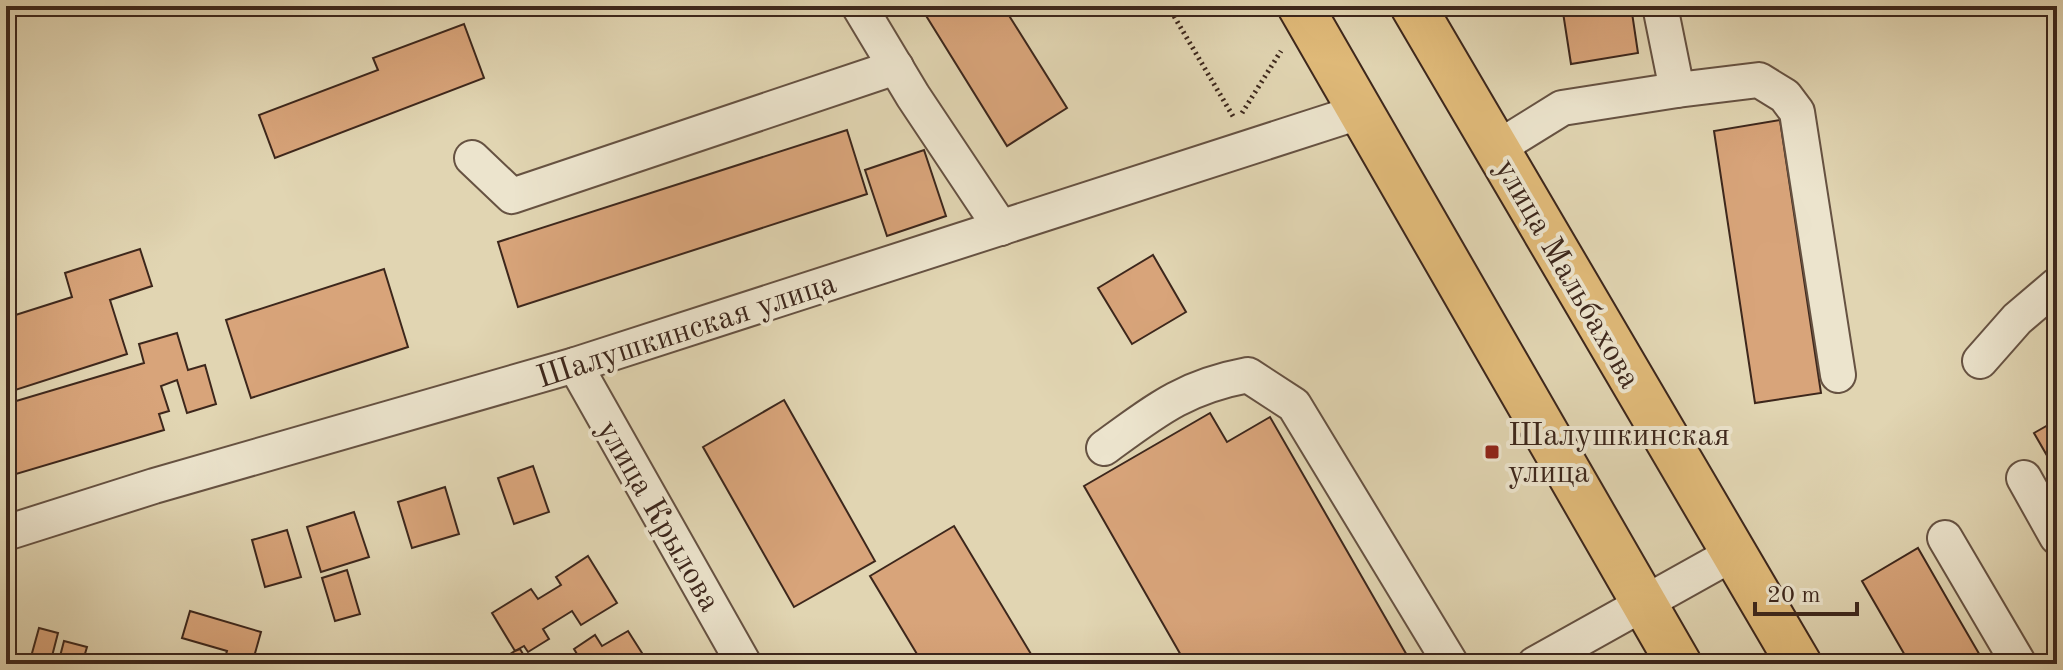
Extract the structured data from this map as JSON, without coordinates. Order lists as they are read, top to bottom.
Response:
{
  "streets": {
    "main road": ["улица Мальбахова"],
    "street": ["Шалушкинская улица", "улица Крылова"]
  },
  "crossings": [
    ["Шалушкинская улица", "улица Крылова"]
  ],
  "places": {
    "transit": ["Шалушкинская улица"]
  },
  "scale_bar": "20 m"
}
